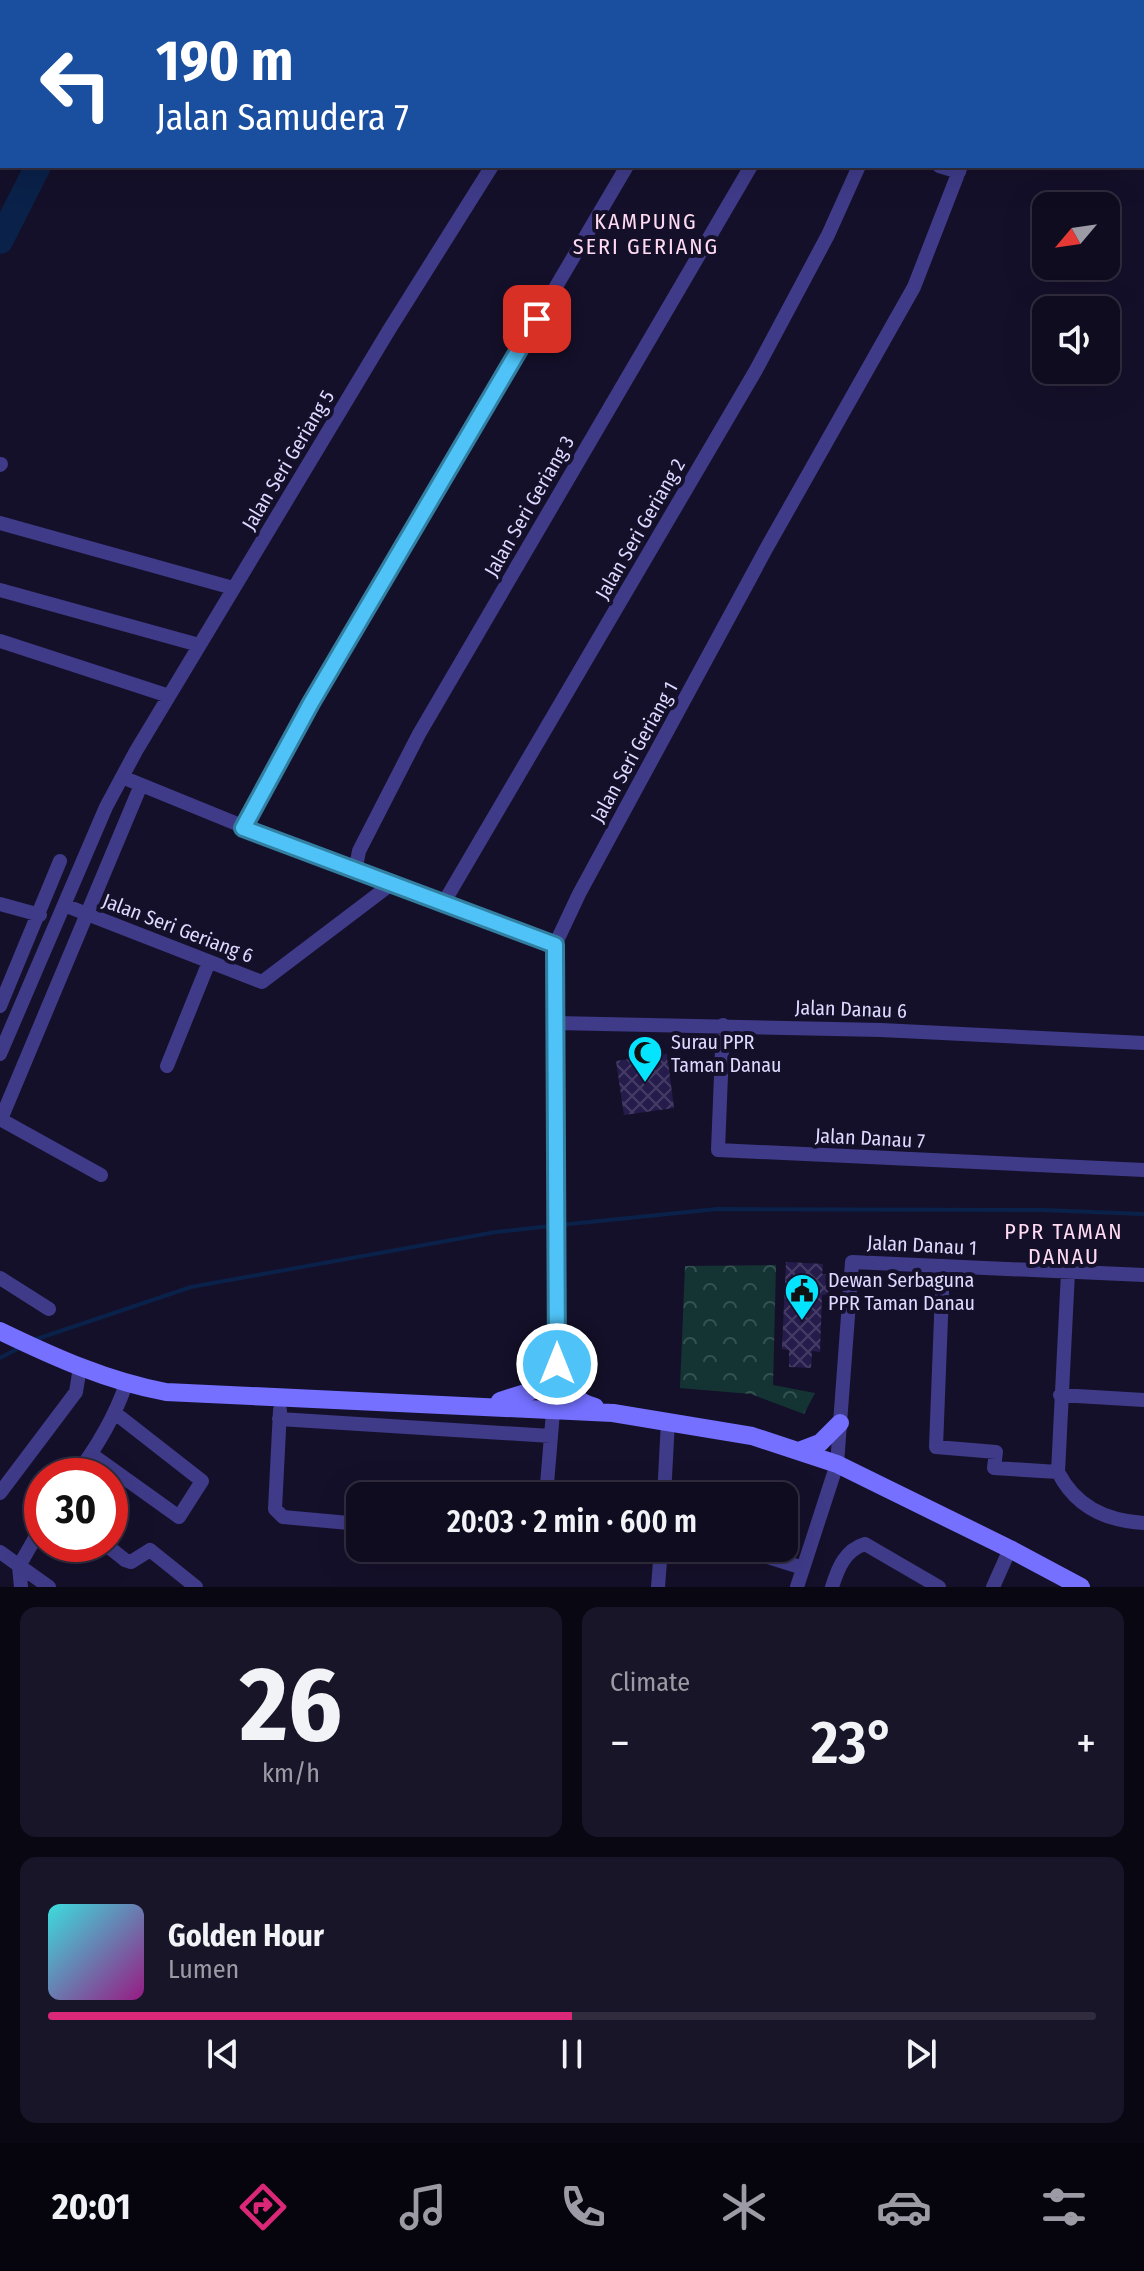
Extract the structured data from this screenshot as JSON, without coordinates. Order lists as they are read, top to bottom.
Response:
{
  "streets": {
    "street": [
      "Jalan Seri Geriang 5",
      "Jalan Seri Geriang 3",
      "Jalan Seri Geriang 2",
      "Jalan Seri Geriang 1",
      "Jalan Seri Geriang 6",
      "Jalan Danau 6",
      "Jalan Danau 7",
      "Jalan Danau 1"
    ]
  },
  "crossings": [
    ["Jalan Seri Geriang 5", "Jalan Seri Geriang 6"],
    ["Jalan Seri Geriang 1", "Jalan Danau 6"],
    ["Jalan Danau 6", "Jalan Danau 7"]
  ],
  "districts": ["KAMPUNG SERI GERIANG", "PPR TAMAN DANAU"],
  "places": {
    "mosque": ["Surau PPR Taman Danau"],
    "public building": ["Dewan Serbaguna PPR Taman Danau"]
  },
  "north": "bottom left",
  "page": {
    "turn": ["190 m", "Jalan Samudera 7"],
    "limit": "30",
    "trip": "20:03 · 2 min · 600 m",
    "tile": [
      ["26", "km/h"],
      "Climate"
    ],
    "heat": ["−", "23°", "+"],
    "song": ["Golden Hour", "Lumen"],
    "tabs": "20:01"
  }
}
